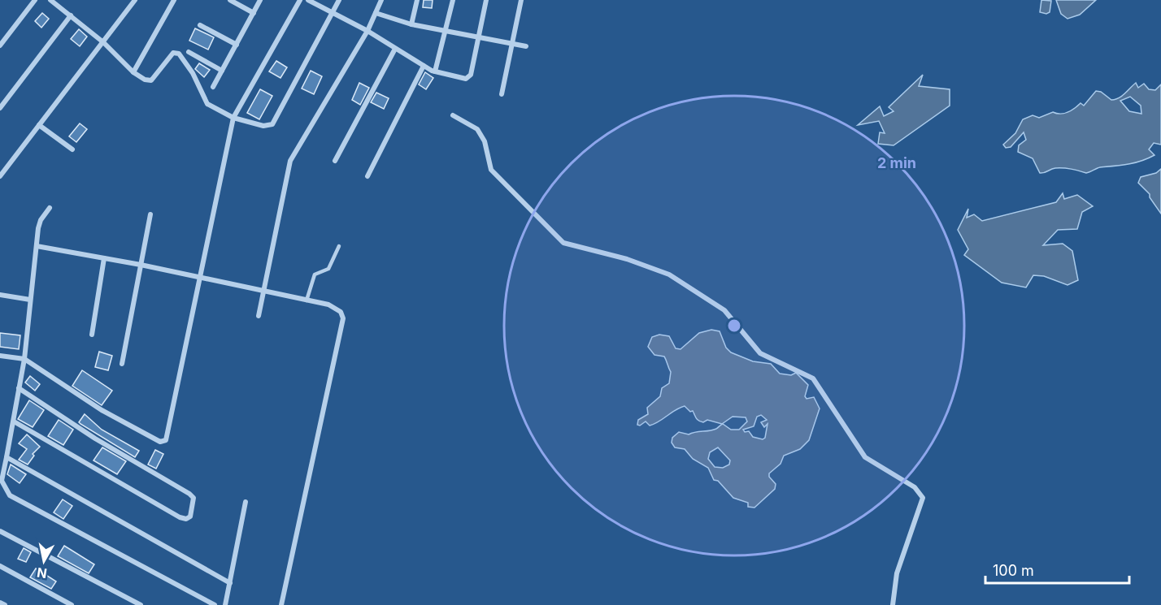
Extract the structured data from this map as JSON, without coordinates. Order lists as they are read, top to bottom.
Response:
{
  "scale_bar": "100 m",
  "north": "bottom",
  "rings": ["2 min"]
}
